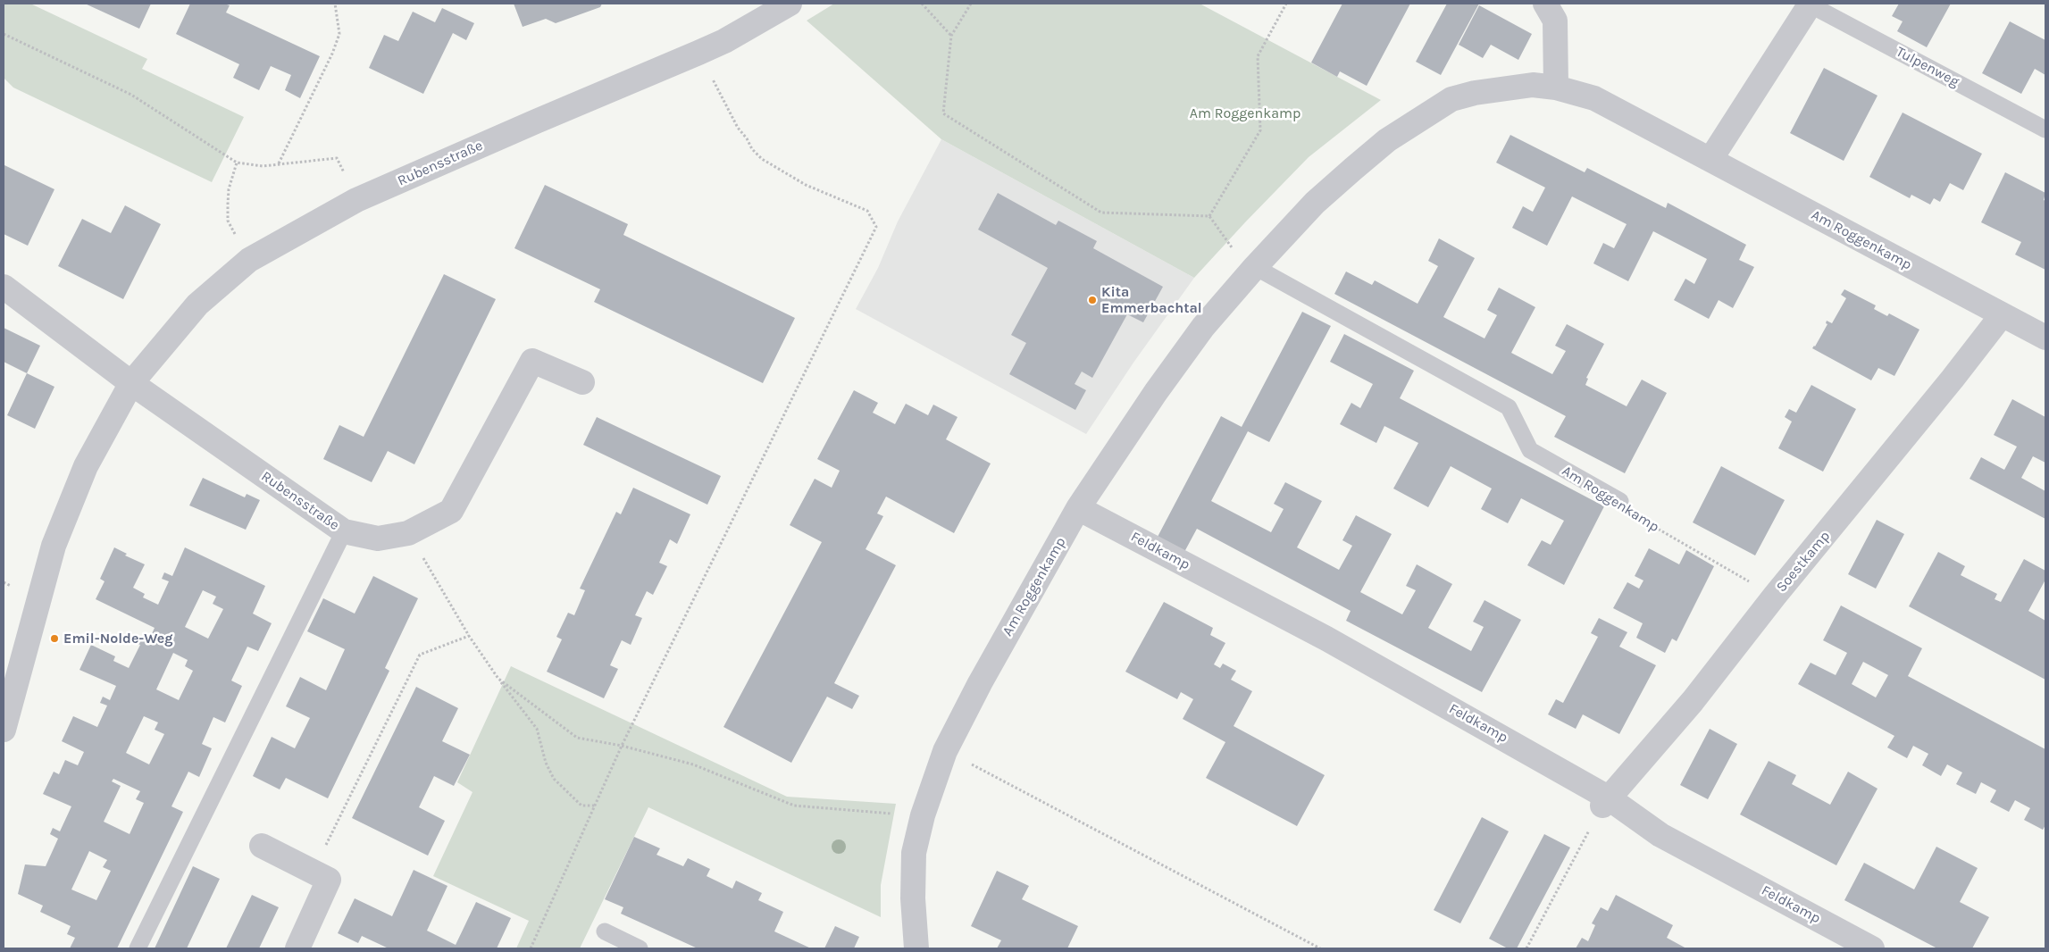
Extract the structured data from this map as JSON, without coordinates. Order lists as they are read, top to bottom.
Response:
{
  "streets": {
    "street": [
      "Tulpenweg",
      "Rubensstraße",
      "Am Roggenkamp",
      "Feldkamp",
      "Soestkamp"
    ]
  },
  "crossings": [
    ["Tulpenweg", "Am Roggenkamp"],
    ["Am Roggenkamp", "Feldkamp"],
    ["Am Roggenkamp", "Soestkamp"],
    ["Feldkamp", "Soestkamp"]
  ],
  "parks": ["Am Roggenkamp"],
  "places": ["Kita Emmerbachtal", "Emil-Nolde-Weg"]
}
